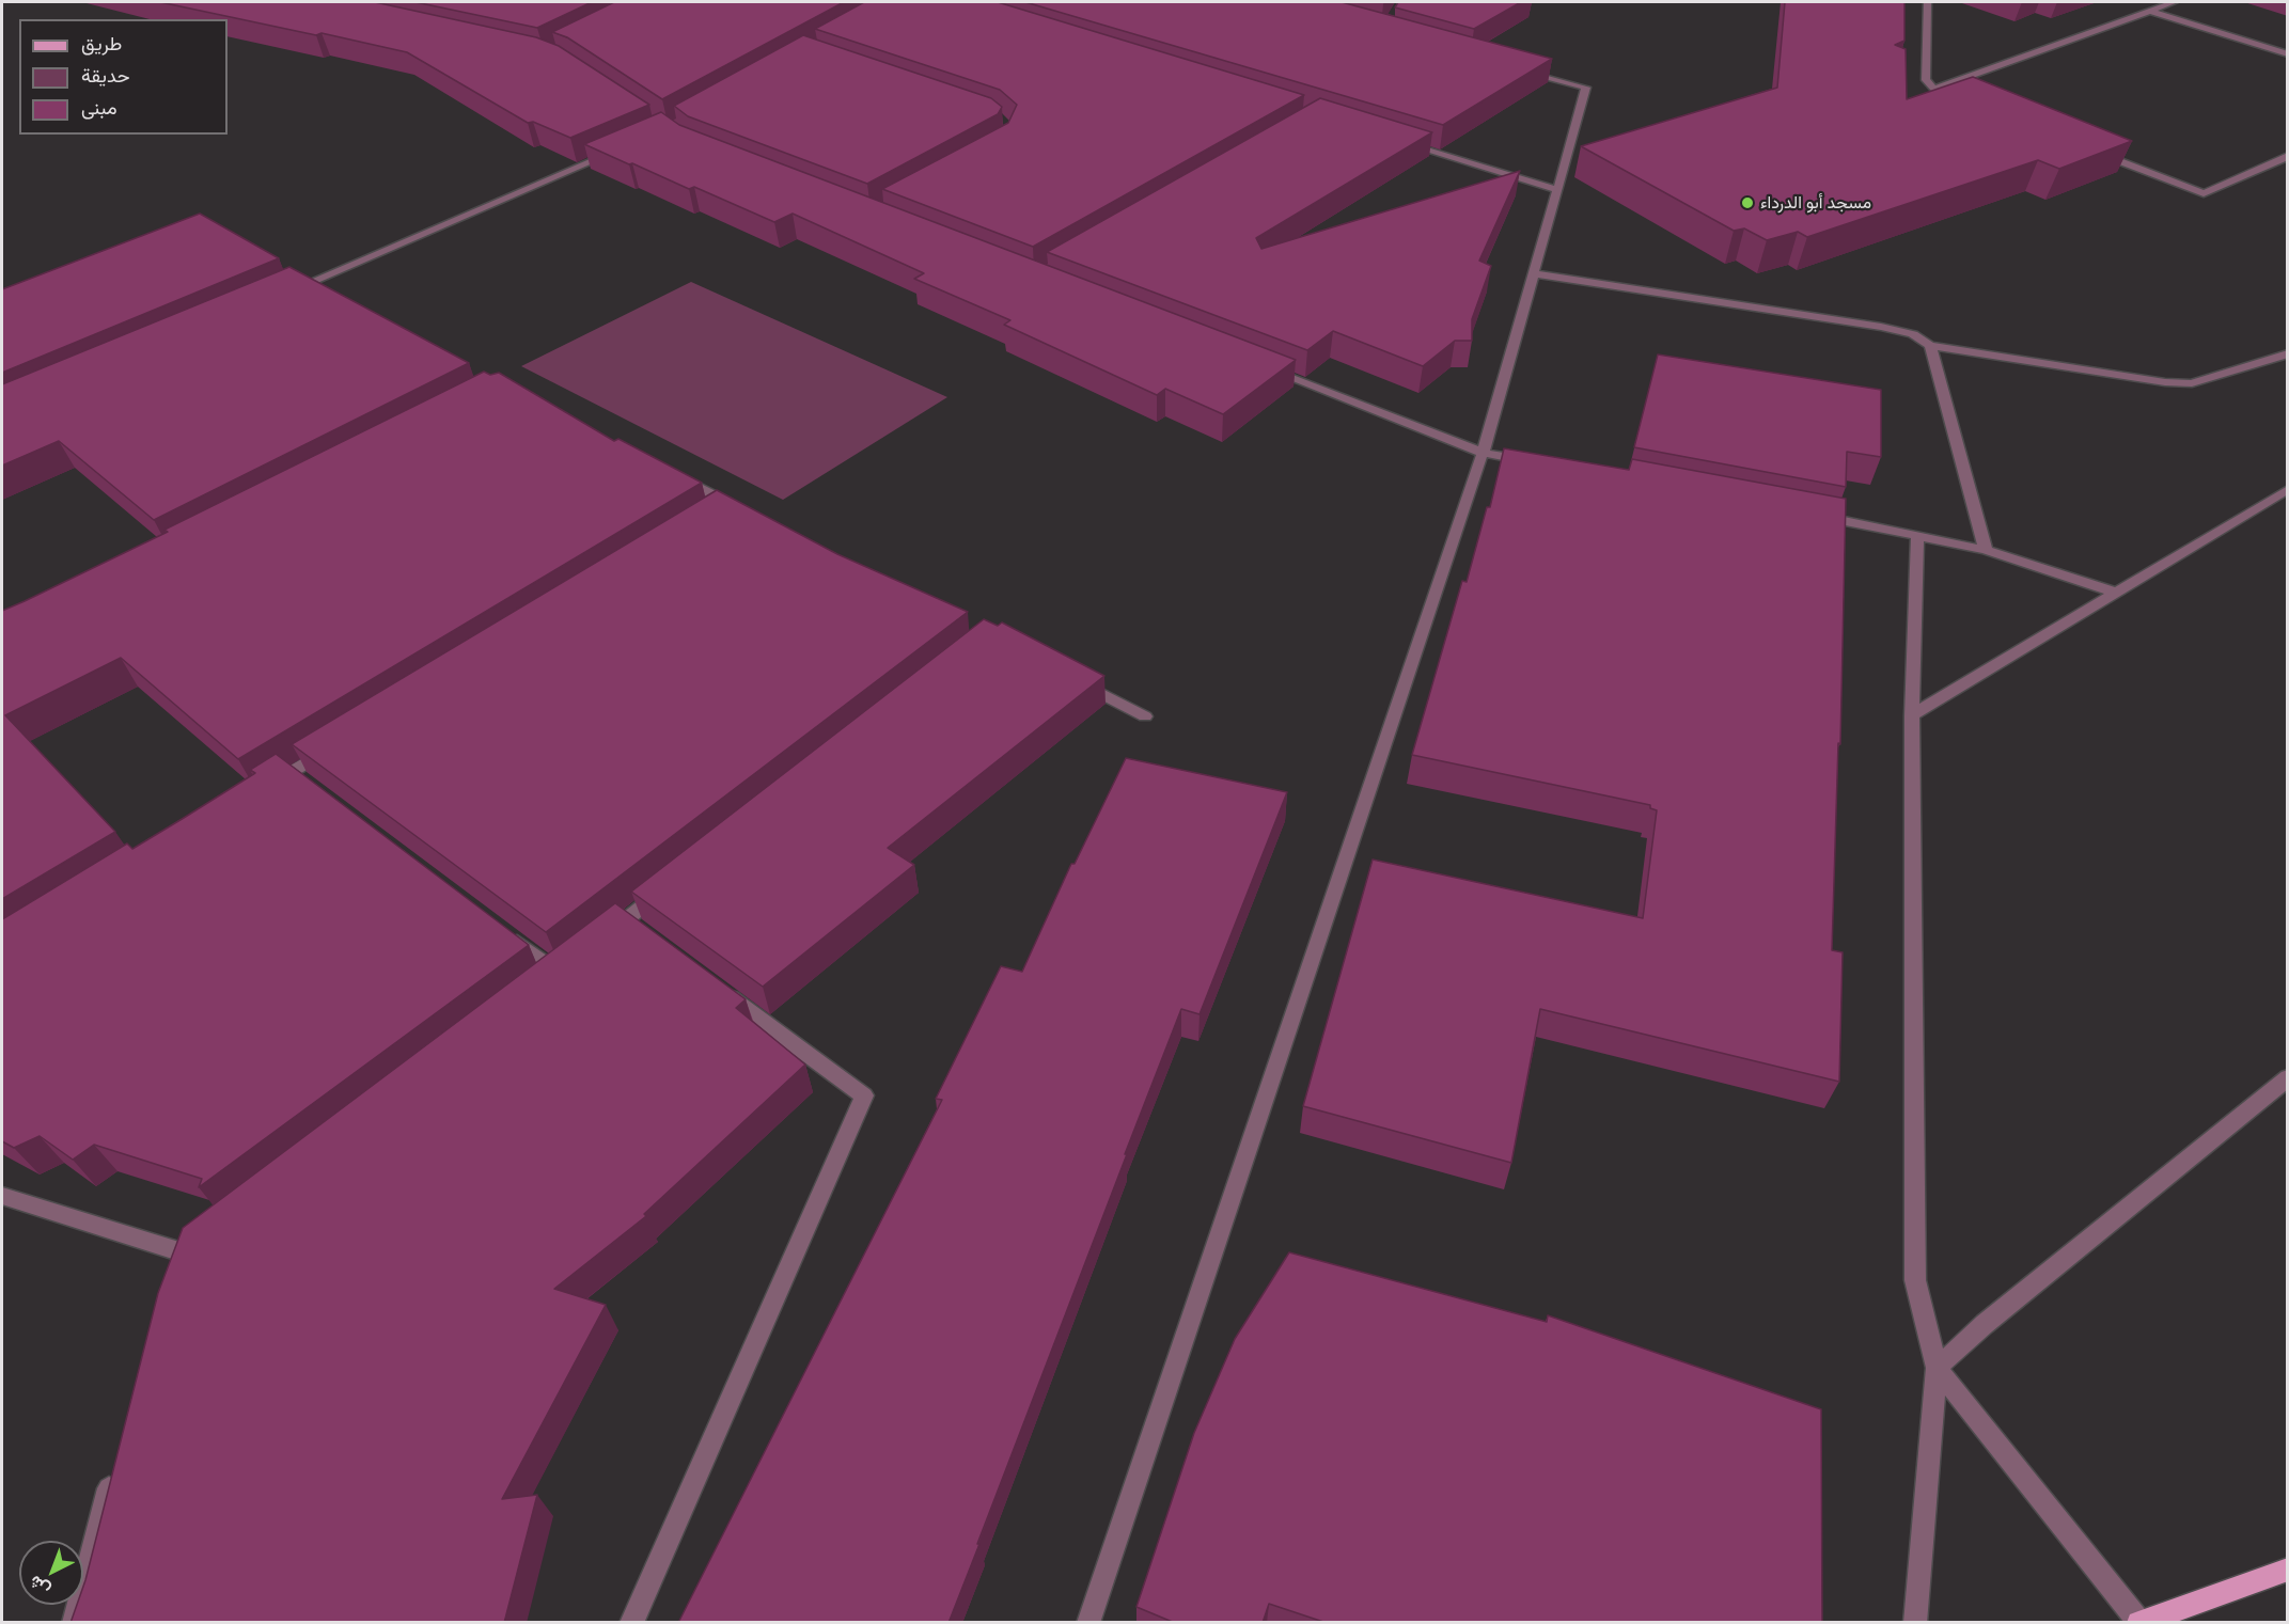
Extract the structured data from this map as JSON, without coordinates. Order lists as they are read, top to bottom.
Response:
{
  "places": ["مسجد أبو الدرداء"],
  "legend": ["طريق", "حديقة", "مبنى"],
  "north": "bottom left"
}
